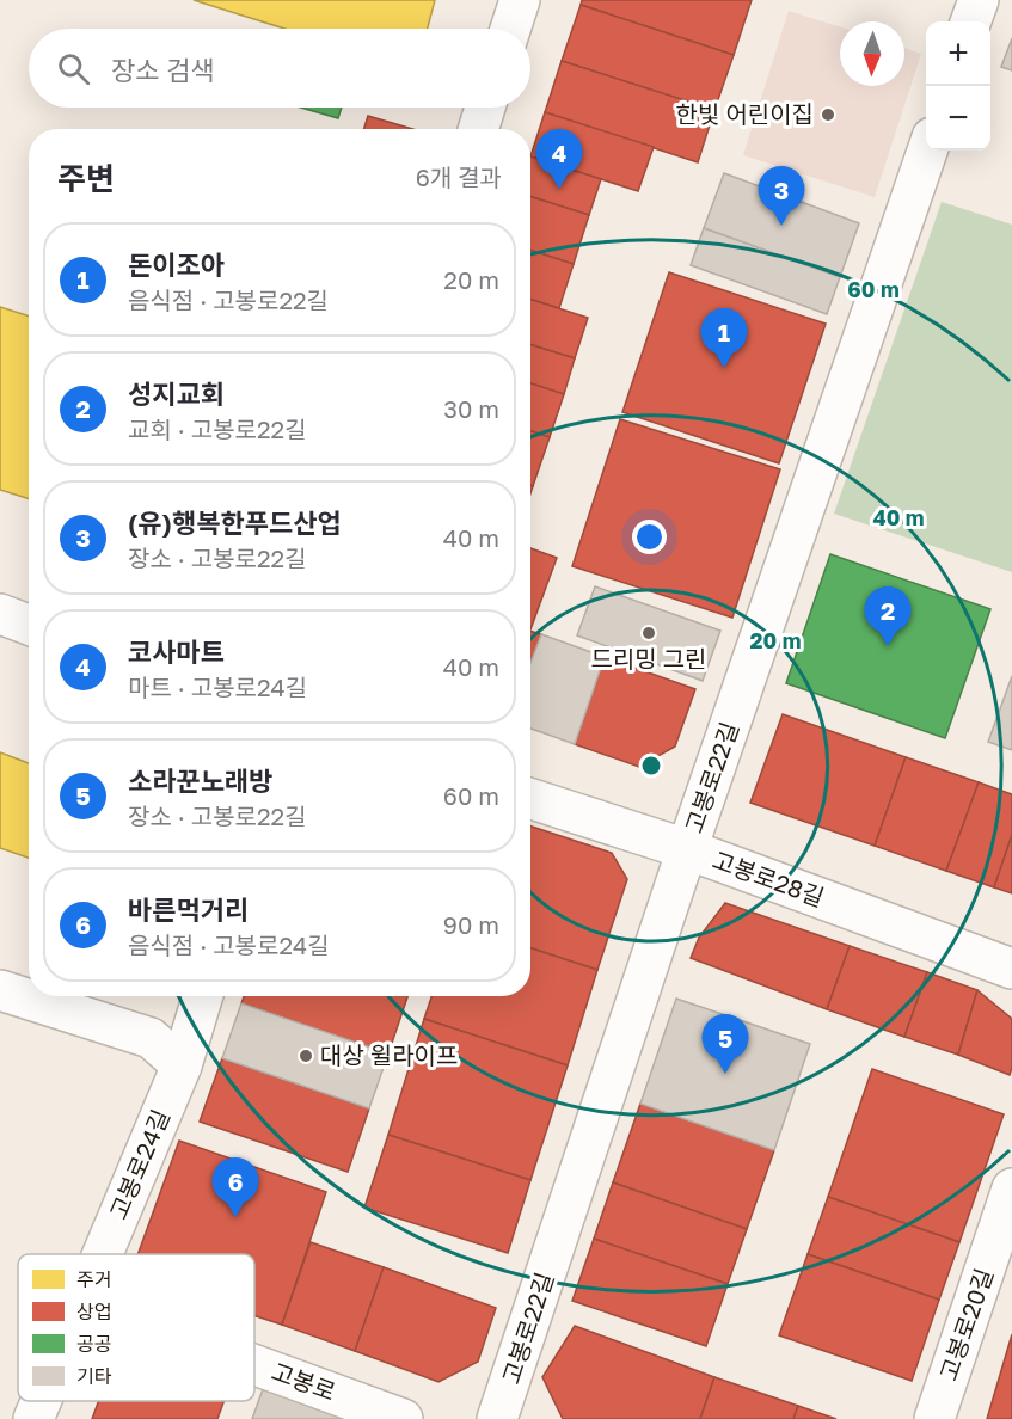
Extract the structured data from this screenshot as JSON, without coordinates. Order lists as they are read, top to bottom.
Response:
{
  "streets": {
    "street": [
      "고봉로22길",
      "고봉로28길",
      "고봉로24길",
      "고봉로20길",
      "고봉로"
    ]
  },
  "crossings": [
    ["고봉로22길", "고봉로28길"]
  ],
  "places": ["한빛 어린이집", "드리밍 그린", "대상 윌라이프"],
  "legend": [
    "주거",
    "상업",
    "공공",
    "기타"
  ],
  "north": "bottom",
  "page": {
    "map_buttons": ["+", "−"],
    "search": "장소 검색",
    "pins": [
      "4",
      "3",
      "1",
      "2",
      "5",
      "6"
    ],
    "heading": ["주변", "6개 결과"],
    "list": [
      {
        "mark": "1",
        "name": "돈이조아",
        "note": "음식점 · 고봉로22길",
        "value": "20 m"
      },
      {
        "mark": "2",
        "name": "성지교회",
        "note": "교회 · 고봉로22길",
        "value": "30 m"
      },
      {
        "mark": "3",
        "name": "(유)행복한푸드산업",
        "note": "장소 · 고봉로22길",
        "value": "40 m"
      },
      {
        "mark": "4",
        "name": "코사마트",
        "note": "마트 · 고봉로24길",
        "value": "40 m"
      },
      {
        "mark": "5",
        "name": "소라꾼노래방",
        "note": "장소 · 고봉로22길",
        "value": "60 m"
      },
      {
        "mark": "6",
        "name": "바른먹거리",
        "note": "음식점 · 고봉로24길",
        "value": "90 m"
      }
    ]
  },
  "rings": ["60 m", "40 m", "20 m"]
}
